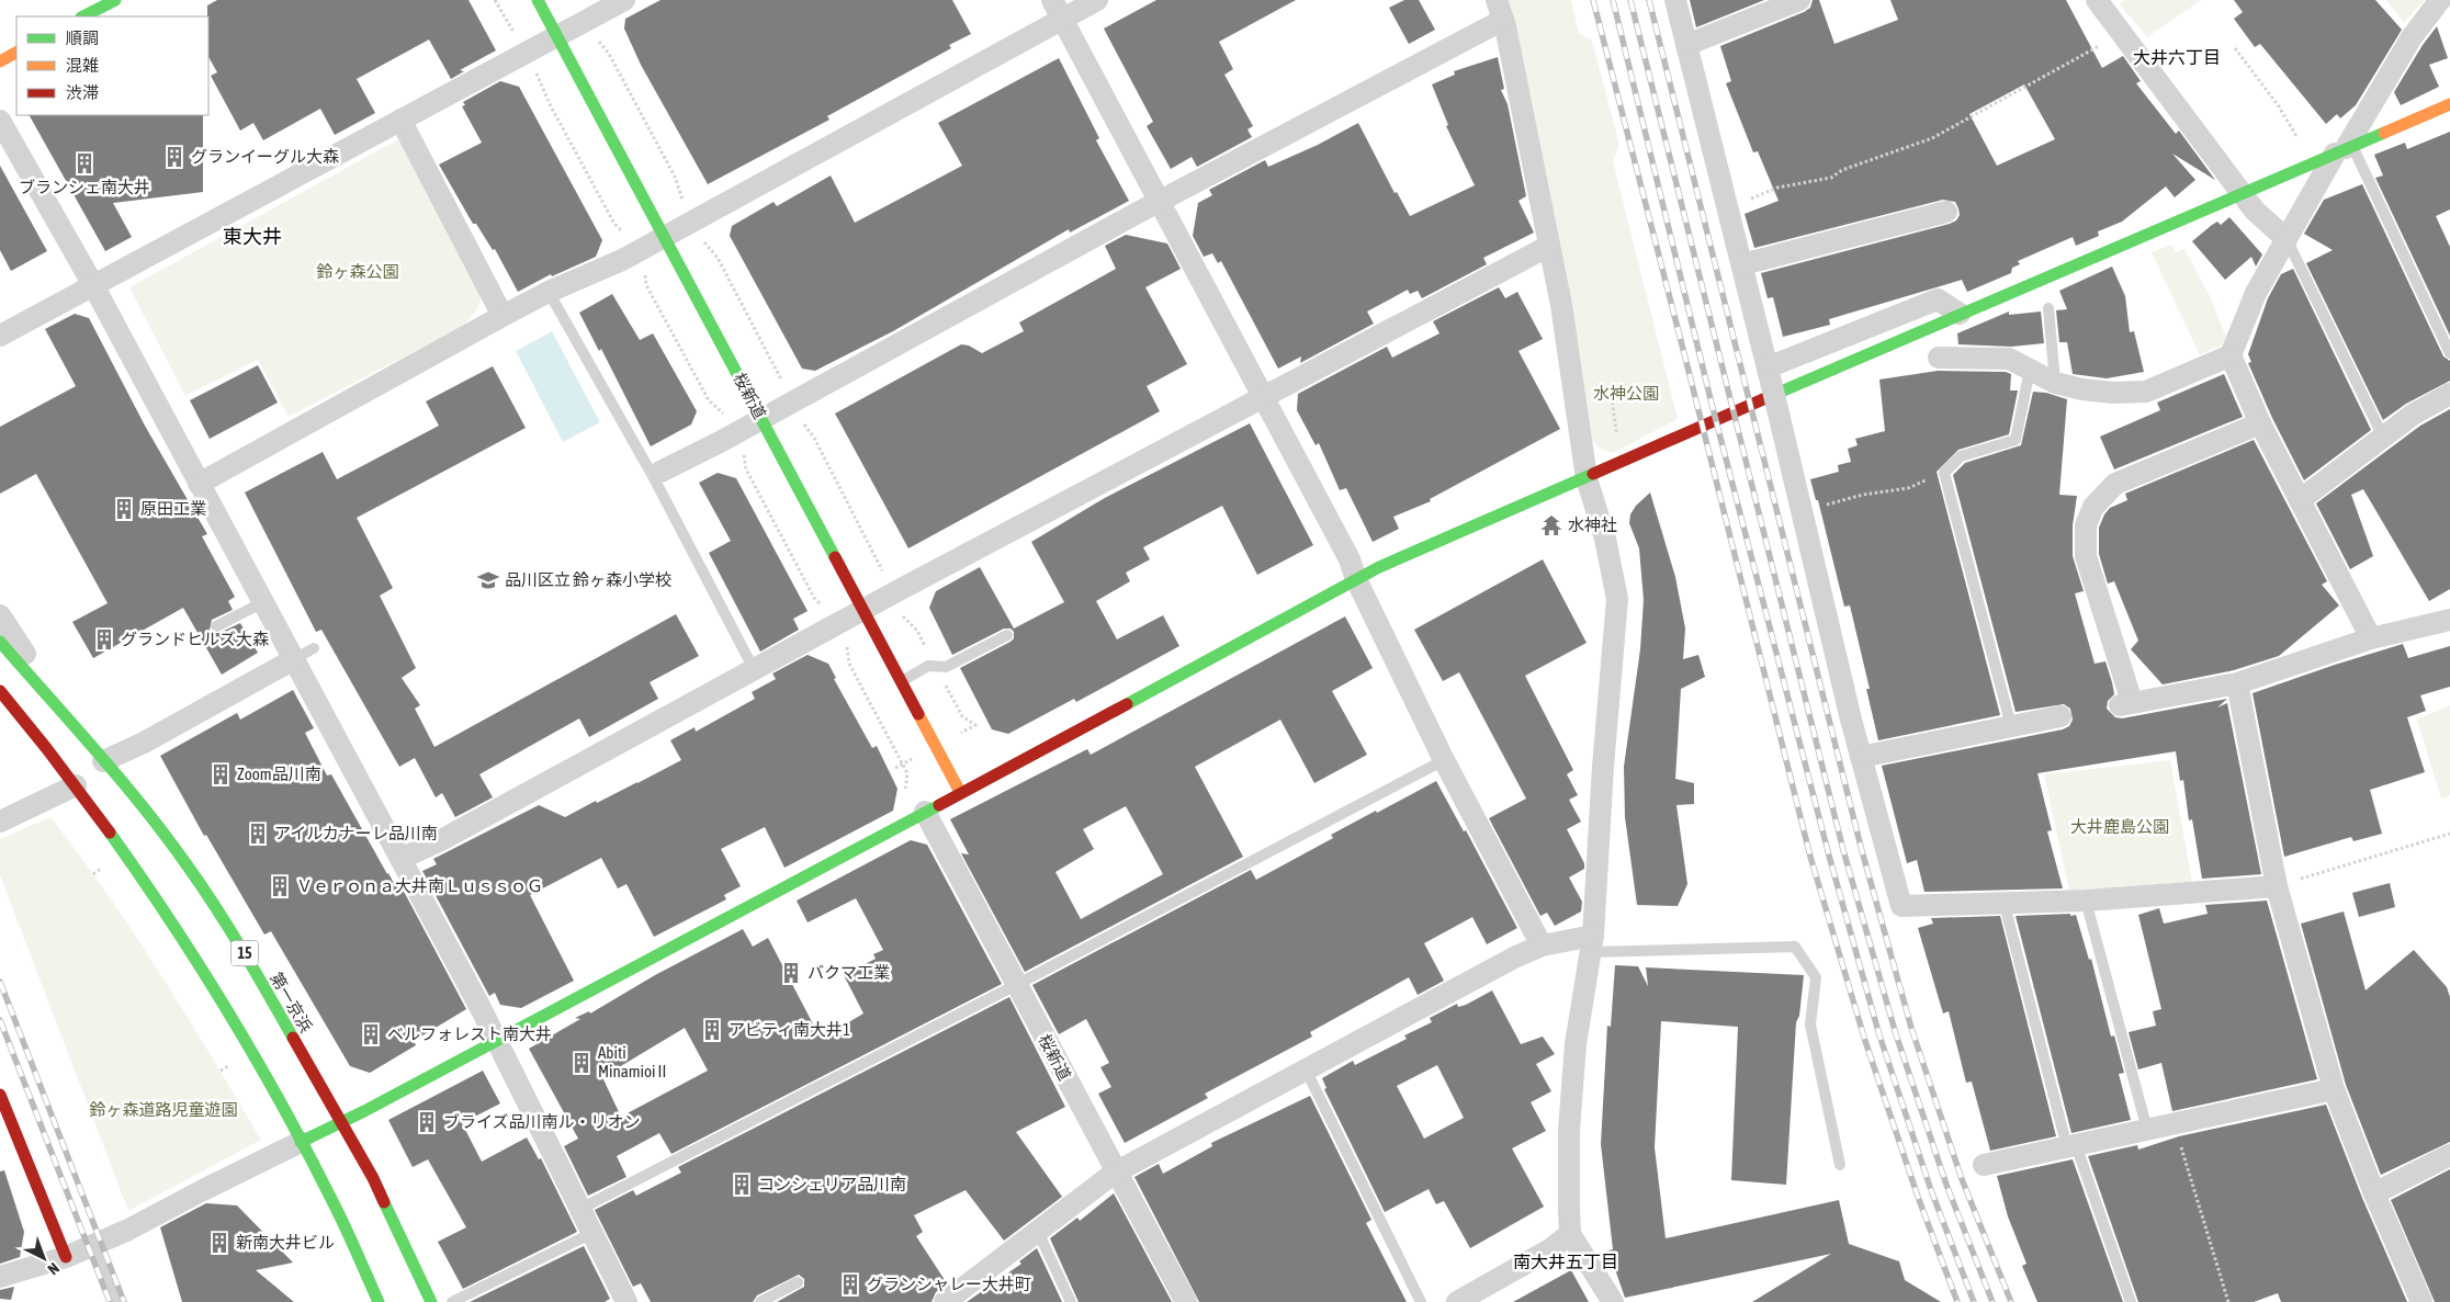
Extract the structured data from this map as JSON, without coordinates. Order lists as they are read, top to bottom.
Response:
{
  "streets": {
    "main road": ["桜新道", "15", "第一京浜"]
  },
  "districts": ["大井六丁目", "東大井", "南大井五丁目"],
  "parks": [
    "鈴ヶ森公園",
    "水神公園",
    "大井鹿島公園",
    "鈴ヶ森道路児童遊園"
  ],
  "places": {
    "building": [
      "グランイーグル大森",
      "ブランシェ南大井",
      "原田工業",
      "グランドヒルズ大森",
      "Zoom品川南",
      "アイルカナーレ品川南",
      "Ｖｅｒｏｎａ大井南ＬｕｓｓｏＧ",
      "バクマ工業",
      "アビティ南大井1",
      "ベルフォレスト南大井",
      "Abiti Minamioi II",
      "ブライズ品川南ル・リオン",
      "コンシェリア品川南",
      "新南大井ビル",
      "グランシャレー大井町"
    ],
    "temple": ["水神社"],
    "school or university": ["品川区立 鈴ヶ森小学校"]
  },
  "legend": ["順調", "混雑", "渋滞"],
  "north": "bottom right"
}
